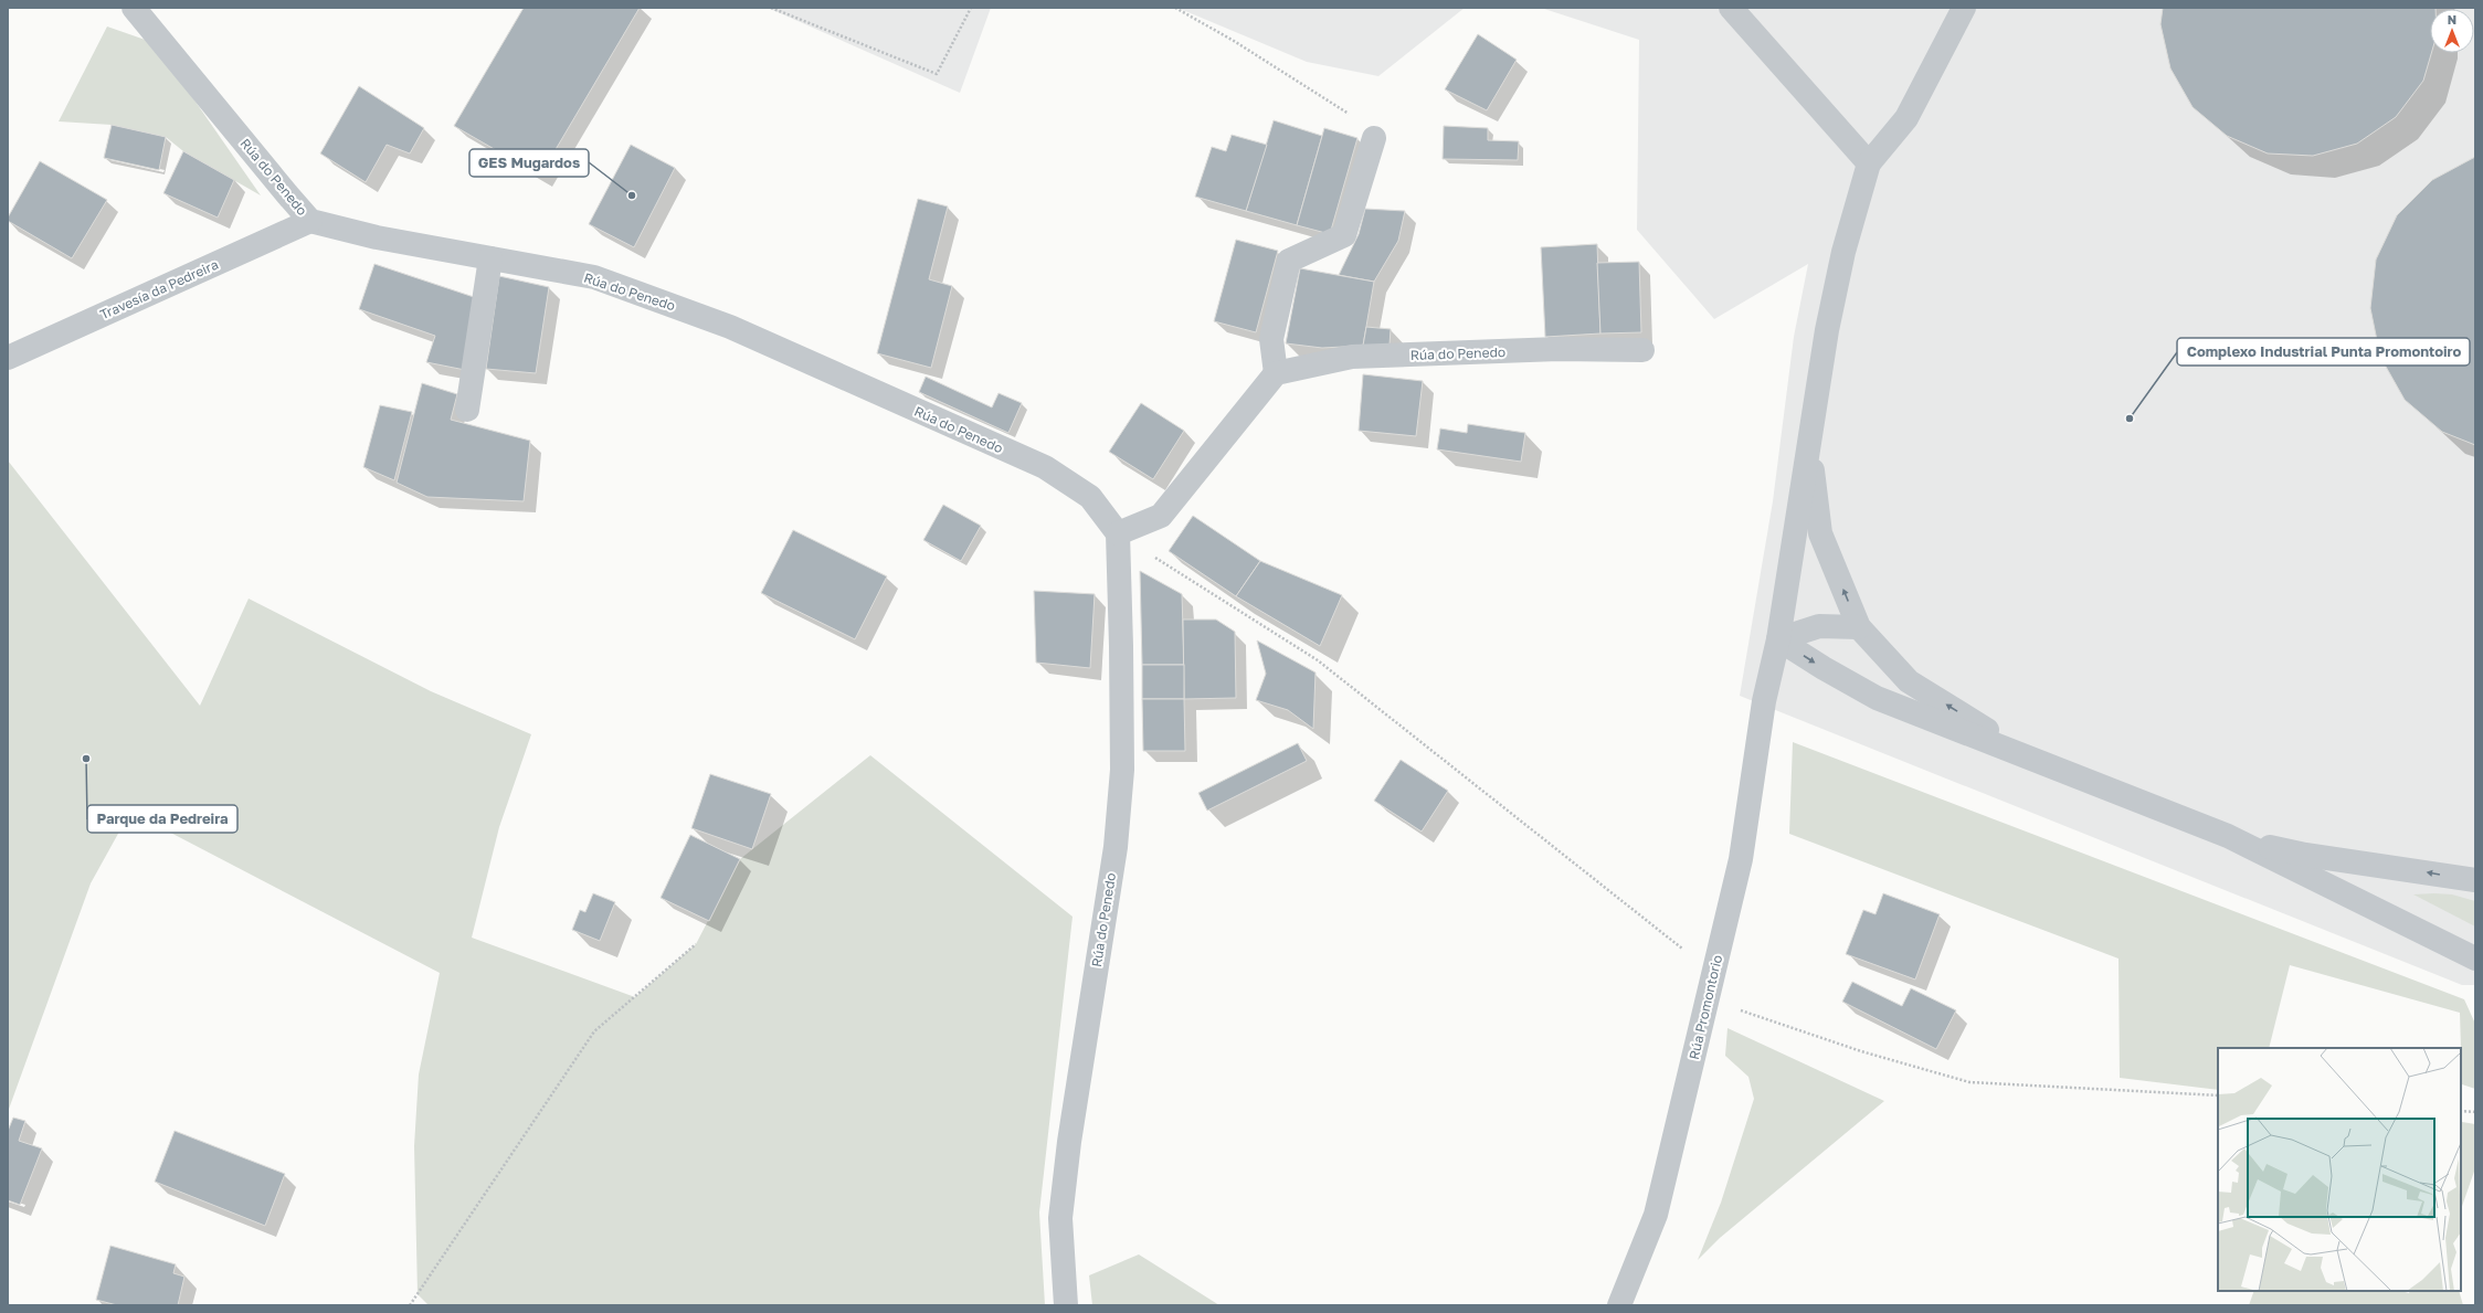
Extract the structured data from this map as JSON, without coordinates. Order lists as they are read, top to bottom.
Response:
{
  "streets": {
    "street": ["Rúa do Penedo", "Travesía da Pedreira", "Rúa Promontorio"]
  },
  "crossings": [
    ["Rúa do Penedo", "Travesía da Pedreira"]
  ],
  "places": ["GES Mugardos", "Complexo Industrial Punta Promontoiro", "Parque da Pedreira"],
  "north": "top"
}
